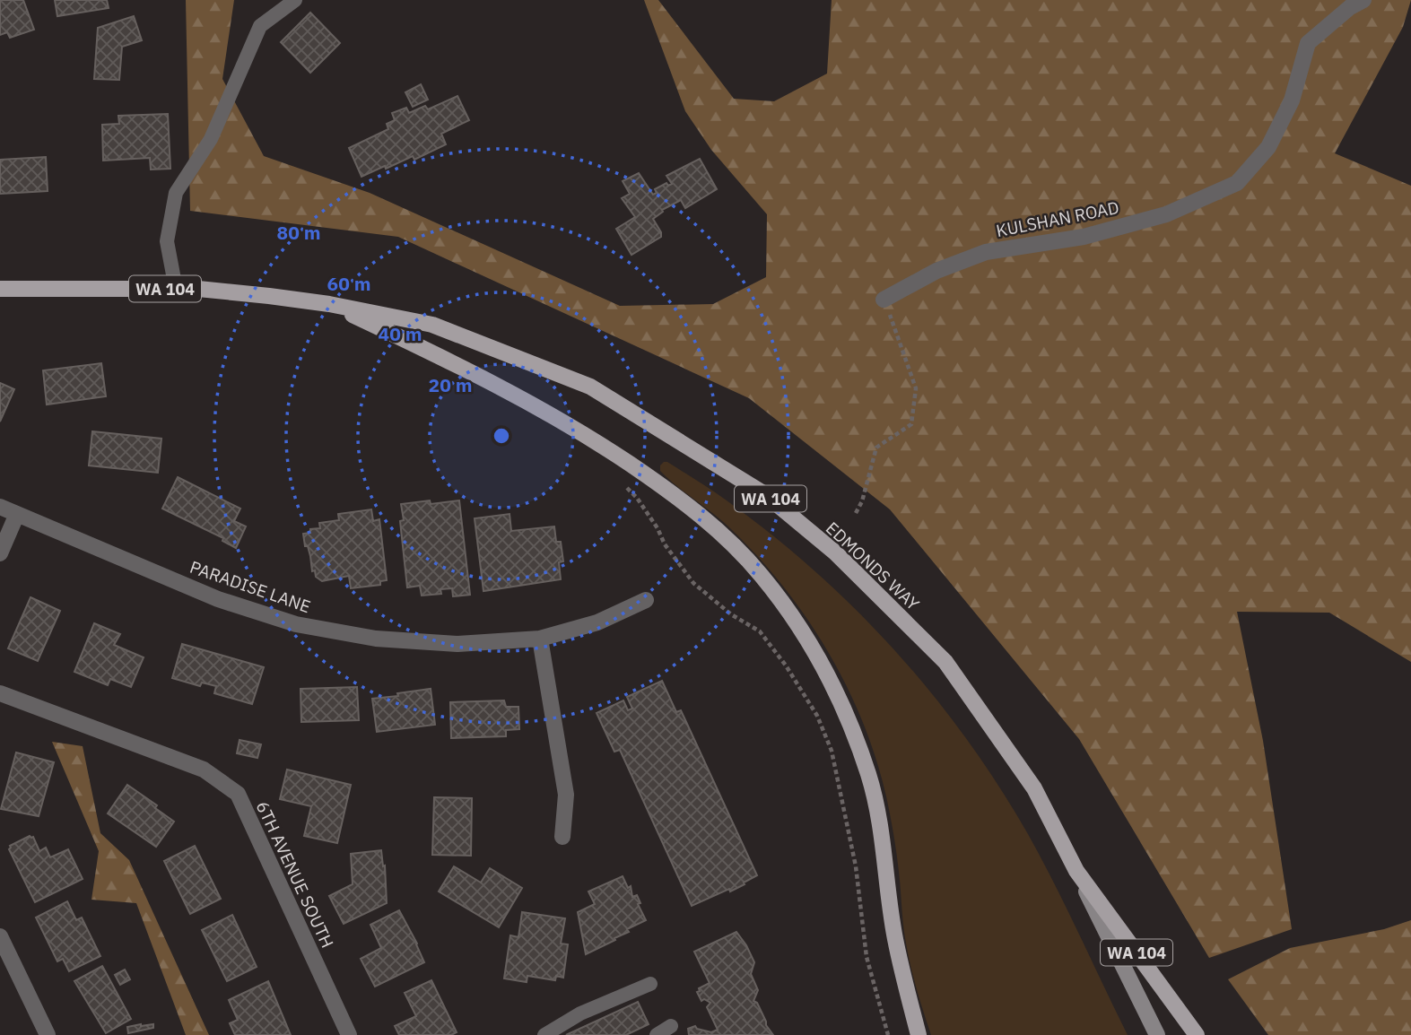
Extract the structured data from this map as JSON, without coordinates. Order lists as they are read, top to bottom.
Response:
{
  "streets": {
    "main road": ["WA 104", "EDMONDS WAY"],
    "street": ["KULSHAN ROAD", "PARADISE LANE", "6TH AVENUE SOUTH"]
  },
  "rings": [
    "80 m",
    "60 m",
    "40 m",
    "20 m"
  ]
}
